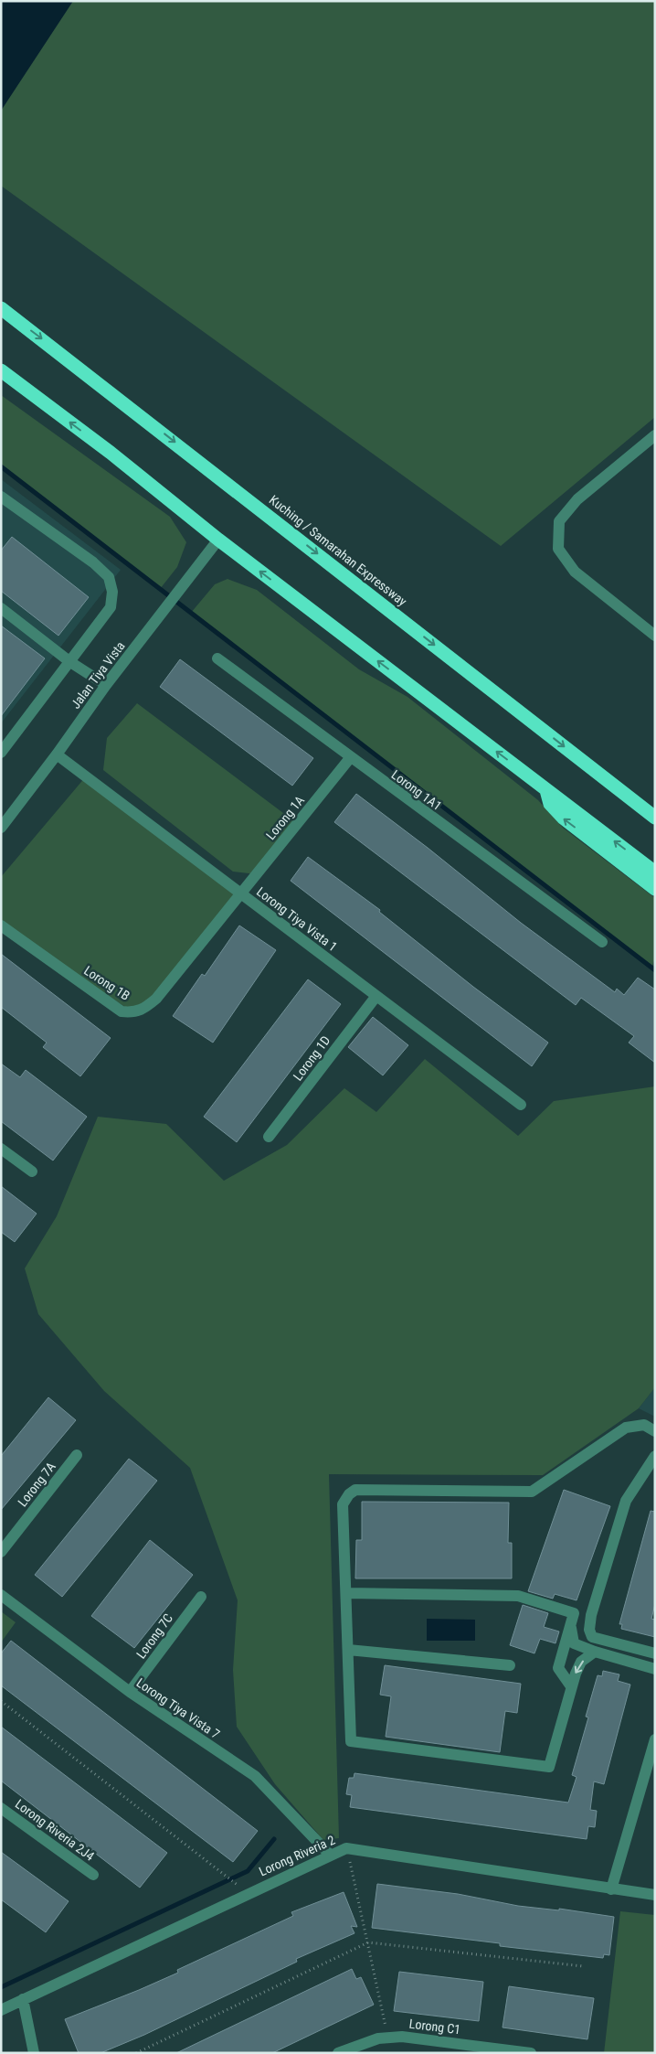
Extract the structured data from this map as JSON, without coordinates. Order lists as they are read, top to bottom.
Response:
{
  "streets": {
    "highway": ["Kuching / Samarahan Expressway"],
    "street": [
      "Jalan Tiya Vista",
      "Lorong 1A1",
      "Lorong 1A",
      "Lorong Tiya Vista 1",
      "Lorong 1B",
      "Lorong 1D",
      "Lorong 7A",
      "Lorong 7C",
      "Lorong Tiya Vista 7",
      "Lorong Riveria 2J4",
      "Lorong Riveria 2",
      "Lorong C1"
    ]
  },
  "crossings": [
    ["Jalan Tiya Vista", "Lorong Tiya Vista 1"],
    ["Lorong 1A1", "Lorong 1A"],
    ["Lorong 1A", "Lorong Tiya Vista 1"],
    ["Lorong 1A", "Lorong 1B"],
    ["Lorong Tiya Vista 1", "Lorong 1B"],
    ["Lorong Tiya Vista 1", "Lorong 1D"],
    ["Lorong 7C", "Lorong Tiya Vista 7"],
    ["Lorong Tiya Vista 7", "Lorong Riveria 2"]
  ]
}
